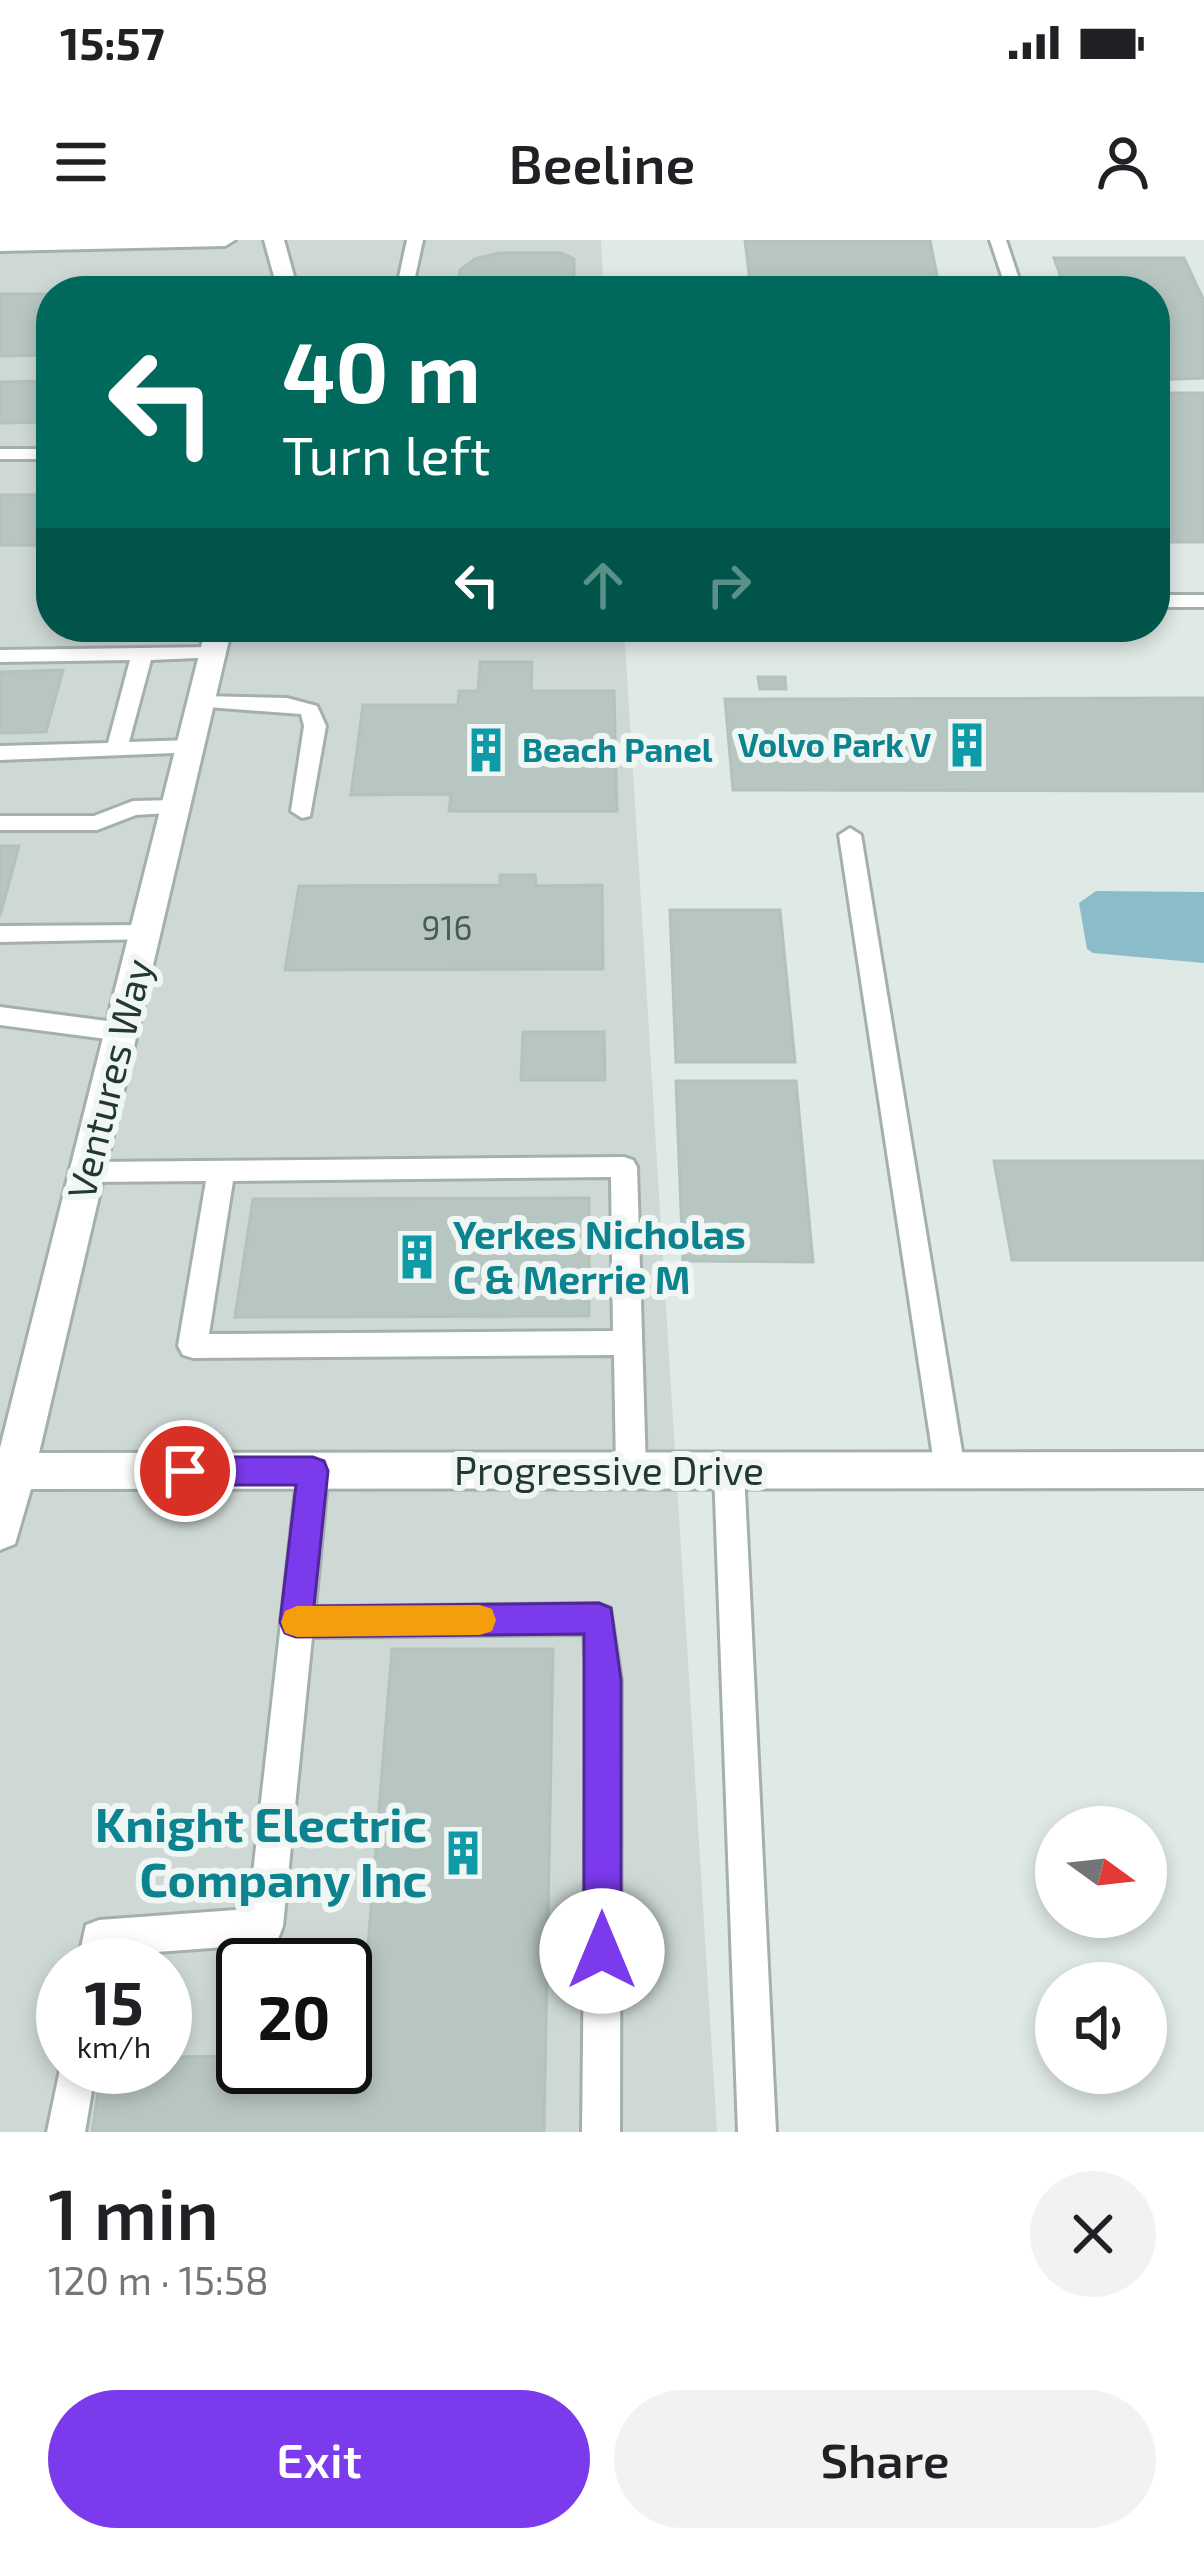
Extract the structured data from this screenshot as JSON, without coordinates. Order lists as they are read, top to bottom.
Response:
{
  "streets": {
    "street": ["Ventures Way", "Progressive Drive"]
  },
  "crossings": [
    ["Ventures Way", "Progressive Drive"]
  ],
  "places": {
    "building": [
      "Volvo Park V",
      "Beach Panel",
      "Yerkes Nicholas C & Merrie M",
      "Knight Electric Company Inc"
    ]
  },
  "house_numbers": ["916"],
  "north": "right",
  "page": {
    "status": "15:57",
    "header": "Beeline",
    "turn": ["40 m", "Turn left"],
    "speed": "15 km/h",
    "limit": "20",
    "heading": ["1 min", "120 m · 15:58"],
    "buttons": ["Exit", "Share"]
  }
}
